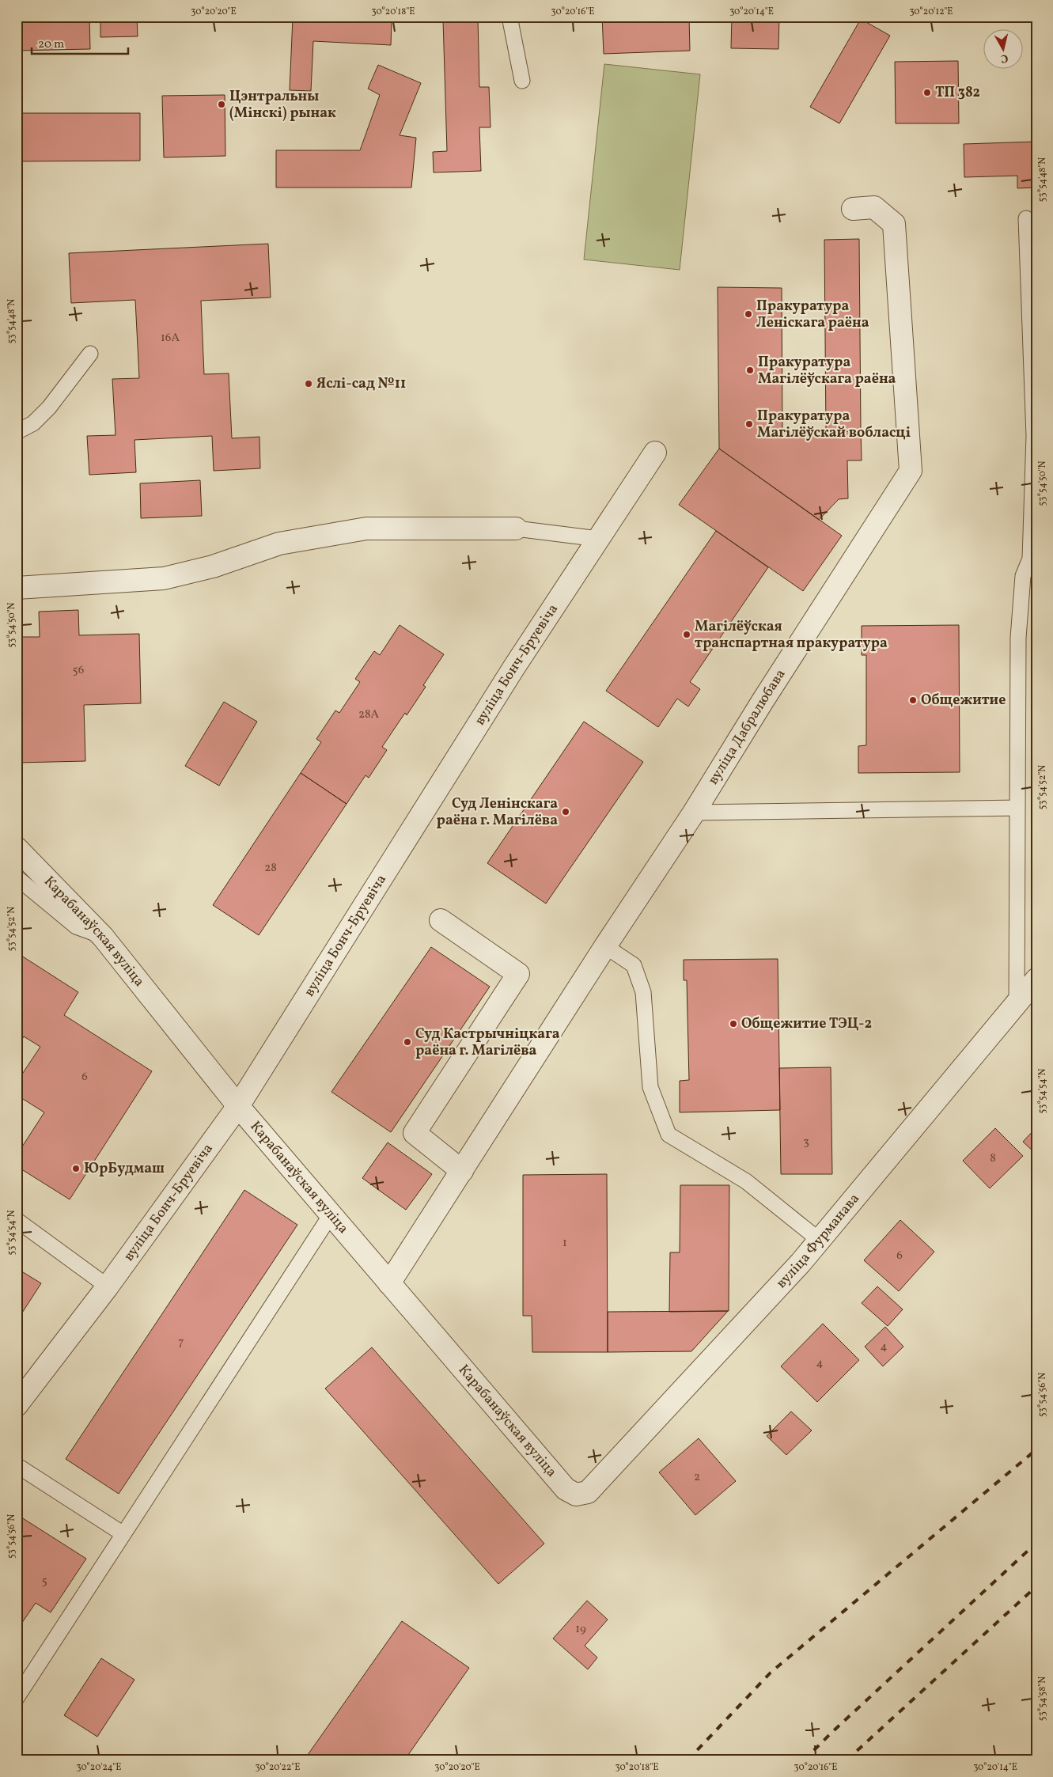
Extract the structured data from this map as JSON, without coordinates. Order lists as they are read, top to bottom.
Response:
{
  "streets": {
    "street": [
      "вуліца Бонч-Бруевіча",
      "вуліца Дабралюбава",
      "Карабанаўская вуліца",
      "вуліца Фурманава"
    ]
  },
  "crossings": [
    ["вуліца Бонч-Бруевіча", "Карабанаўская вуліца"],
    ["вуліца Дабралюбава", "Карабанаўская вуліца"],
    ["Карабанаўская вуліца", "вуліца Фурманава"]
  ],
  "places": [
    "ТП 382",
    "Цэнтральны (Мінскі) рынак",
    "Пракуратура Леніскага раёна",
    "Пракуратура Магілёўскага раёна",
    "Яслі-сад №11",
    "Пракуратура Магілёўскай вобласці",
    "Магілёўская транспартная пракуратура",
    "Общежитие",
    "Суд Ленінскага раёна г. Магілёва",
    "Общежитие ТЭЦ-2",
    "Суд Кастрычніцкага раёна г. Магілёва",
    "ЮрБудмаш"
  ],
  "house_numbers": [
    "16А",
    "56",
    "28А",
    "28",
    "6",
    "3",
    "8",
    "1",
    "6",
    "7",
    "4",
    "4",
    "2",
    "5",
    "19"
  ],
  "scale_bar": "20 m",
  "north": "bottom",
  "coordinates": [
    "30°20'20\"E",
    "30°20'18\"E",
    "30°20'16\"E",
    "30°20'14\"E",
    "30°20'12\"E",
    "53°54'48\"N",
    "53°54'50\"N",
    "53°54'52\"N",
    "53°54'54\"N",
    "53°54'56\"N",
    "53°54'58\"N",
    "30°20'24\"E",
    "30°20'22\"E"
  ]
}
